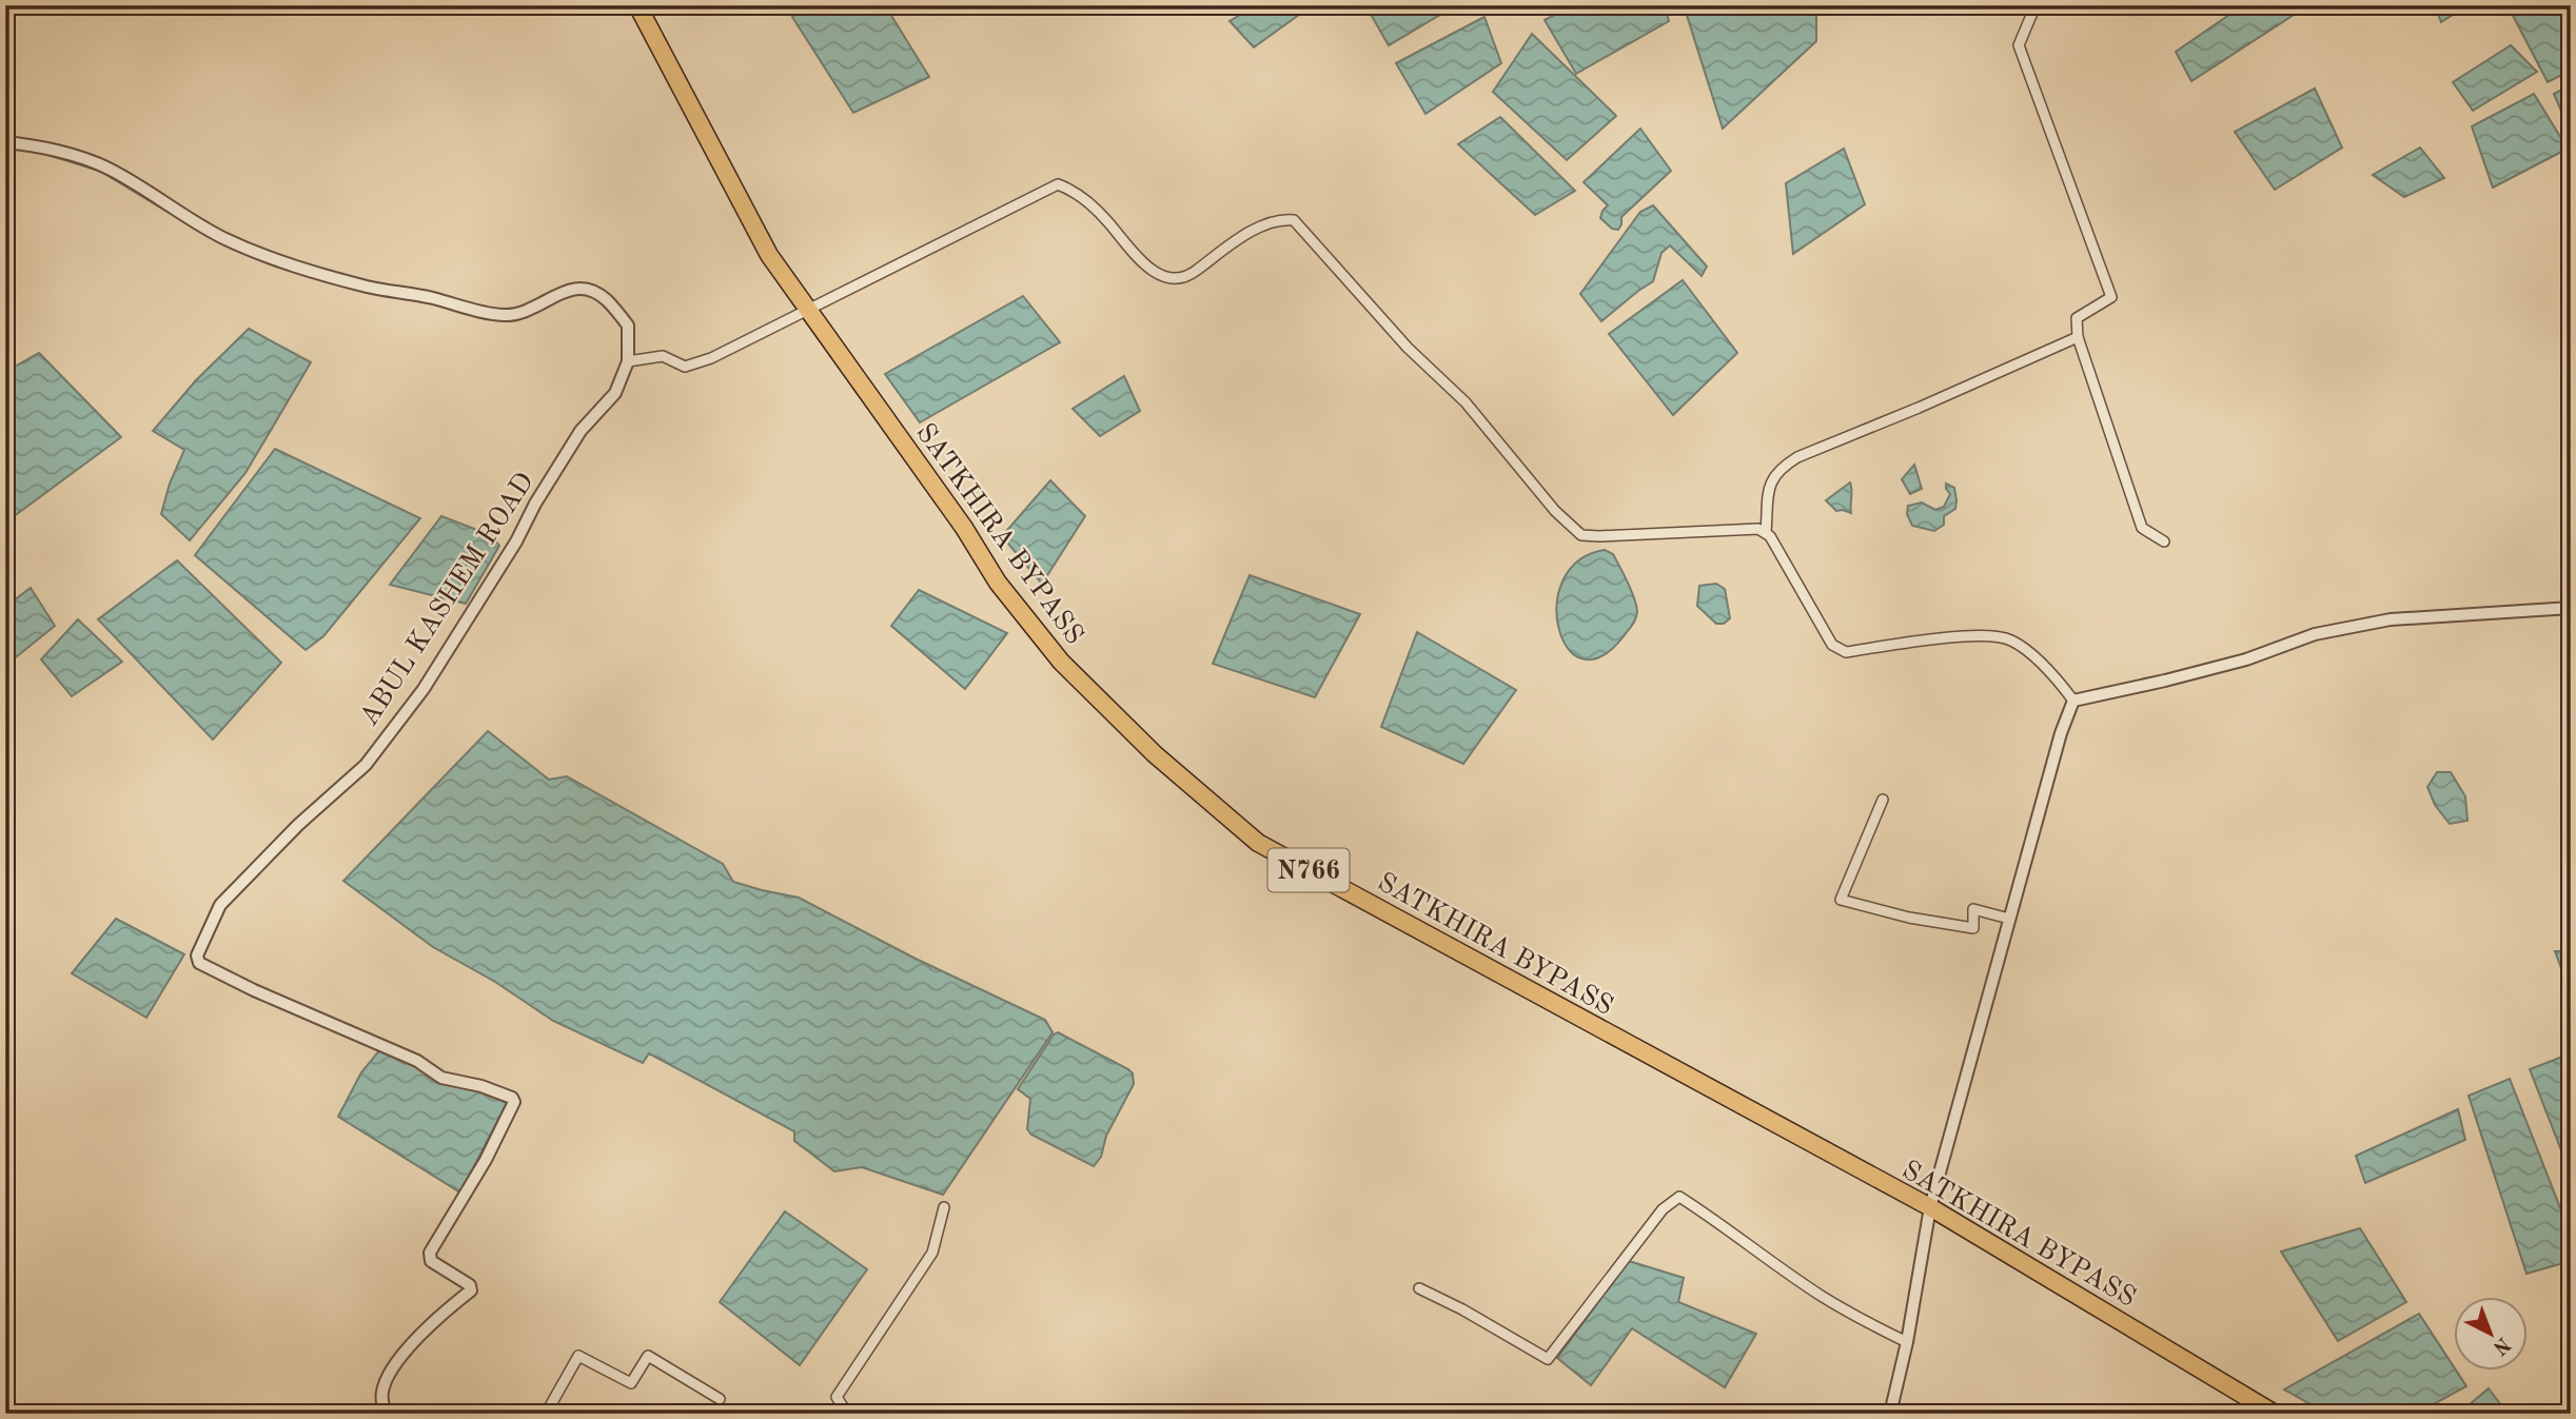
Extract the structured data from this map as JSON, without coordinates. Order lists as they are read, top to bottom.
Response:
{
  "streets": {
    "highway": ["SATKHIRA BYPASS", "N766"],
    "street": ["ABUL KASHEM ROAD"]
  },
  "north": "bottom right"
}
